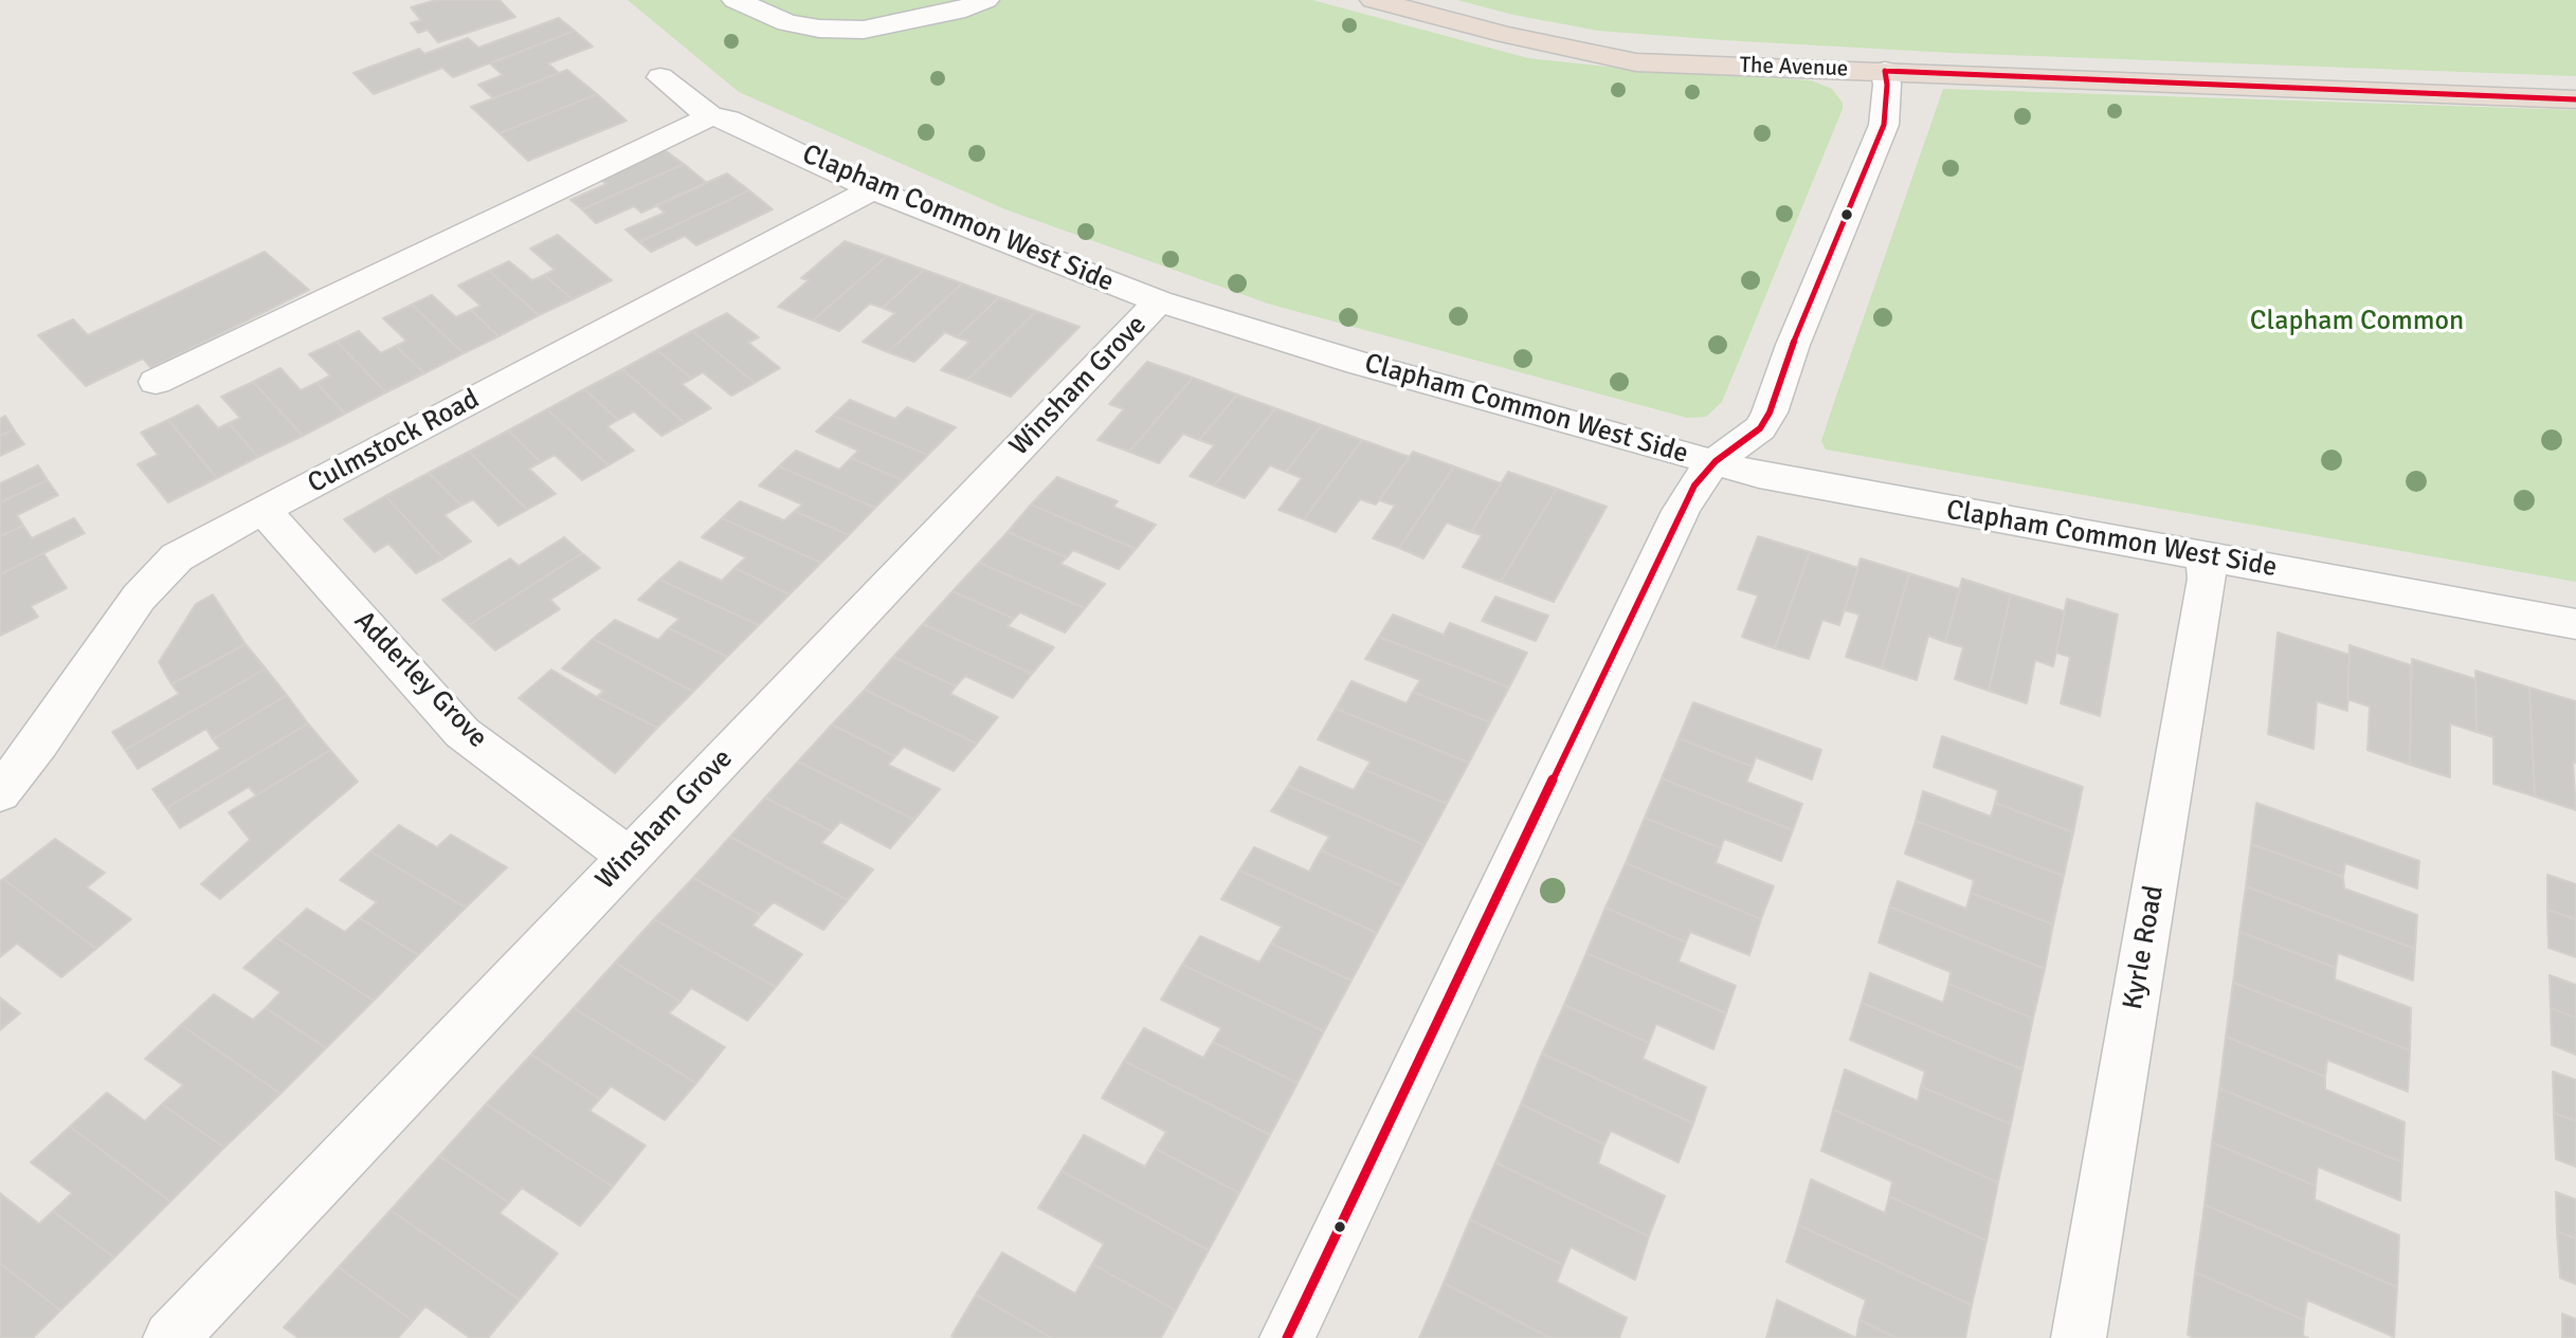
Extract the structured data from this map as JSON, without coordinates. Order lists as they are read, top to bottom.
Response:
{
  "streets": {
    "highway": ["The Avenue"],
    "street": [
      "Clapham Common West Side",
      "Winsham Grove",
      "Culmstock Road",
      "Adderley Grove",
      "Kyrle Road"
    ]
  },
  "crossings": [
    ["Clapham Common West Side", "Winsham Grove"],
    ["Clapham Common West Side", "Culmstock Road"],
    ["Clapham Common West Side", "Kyrle Road"],
    ["Winsham Grove", "Adderley Grove"],
    ["Culmstock Road", "Adderley Grove"]
  ],
  "parks": ["Clapham Common"]
}
